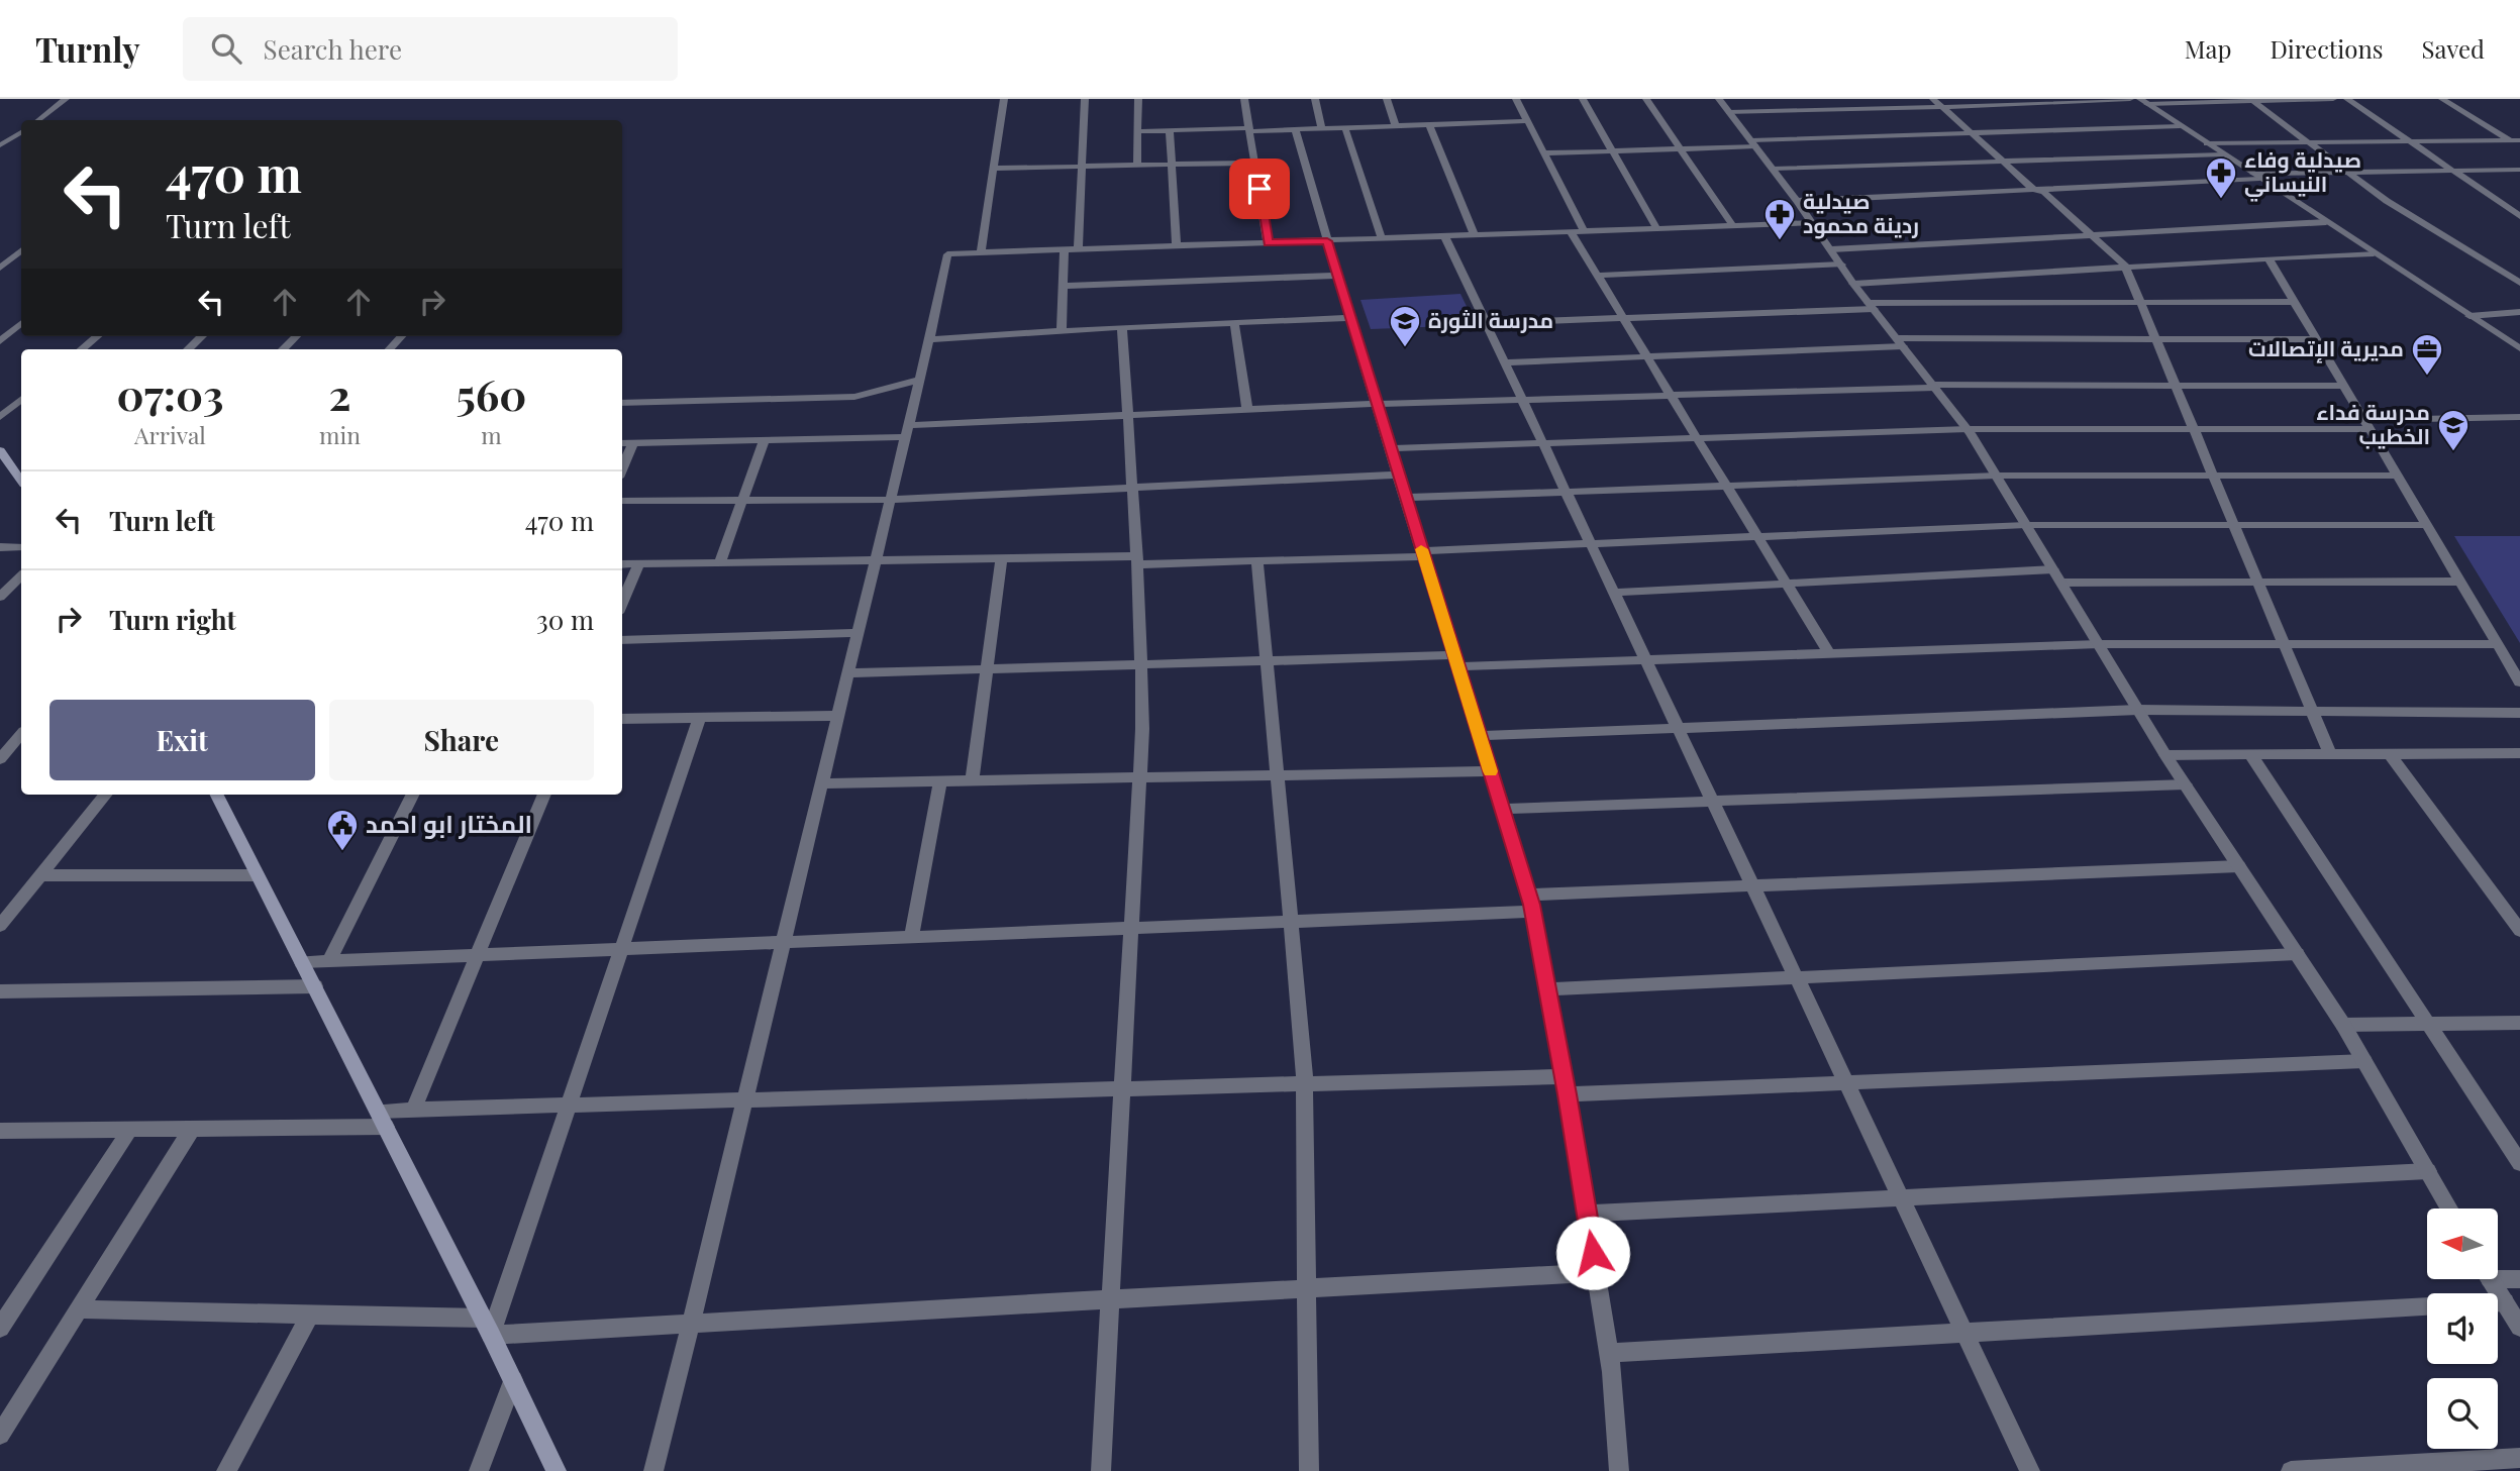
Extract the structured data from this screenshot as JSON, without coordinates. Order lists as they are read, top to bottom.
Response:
{
  "places": {
    "pharmacy": ["صيدلية وفاء النيساني", "صيدلية ردينة محمود"],
    "school or university": ["مدرسة الثورة", "مدرسة فداء الخطيب"],
    "office": ["مديرية الإتصالات"],
    "public building": ["المختار ابو احمد"]
  },
  "north": "left",
  "page": {
    "header": "Turnly",
    "search": "Search here",
    "nav": ["Map", "Directions", "Saved"],
    "turn": ["470 m", "Turn left"],
    "eta": [
      "07:03",
      "Arrival",
      "2",
      "min",
      "560",
      "m"
    ],
    "list": [
      {
        "name": "Turn left",
        "value": "470 m"
      },
      {
        "name": "Turn right",
        "value": "30 m"
      }
    ],
    "buttons": ["Exit", "Share"]
  }
}
